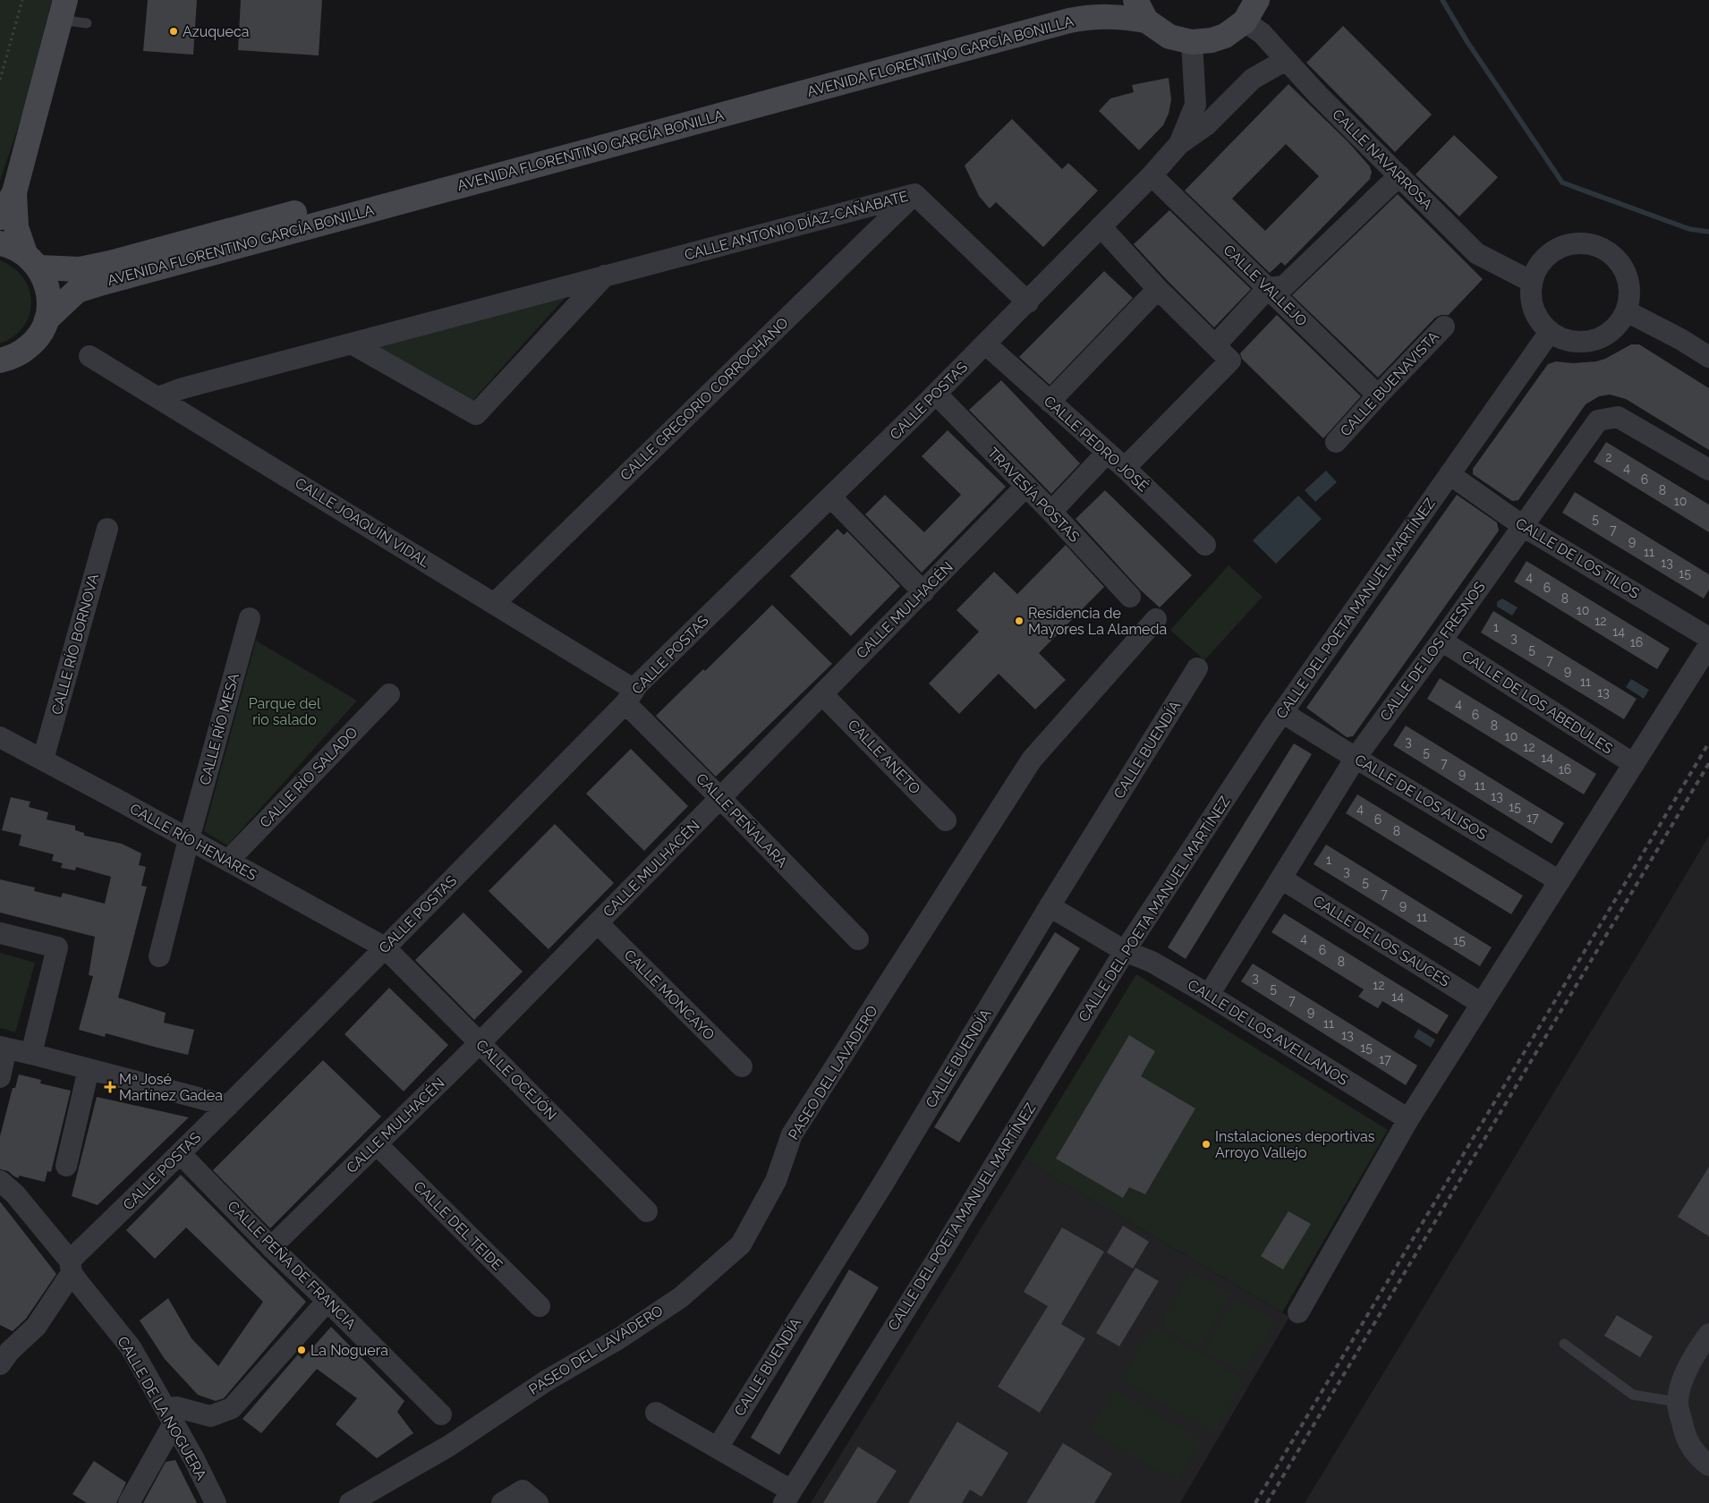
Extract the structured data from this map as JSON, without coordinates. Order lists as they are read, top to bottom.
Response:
{
  "streets": {
    "street": [
      "AVENIDA FLORENTINO GARCÍA BONILLA",
      "CALLE NAVARROSA",
      "CALLE ANTONIO DÍAZ-CAÑABATE",
      "CALLE VALLEJO",
      "CALLE BUENAVISTA",
      "CALLE GREGORIO CORROCHANO",
      "CALLE POSTAS",
      "CALLE PEDRO JOSÉ",
      "TRAVESÍA POSTAS",
      "CALLE JOAQUÍN VIDAL",
      "CALLE DE LOS TILOS",
      "CALLE DEL POETA MANUEL MARTÍNEZ",
      "CALLE MULHACÉN",
      "CALLE RÍO BORNOVA",
      "CALLE DE LOS FRESNOS",
      "CALLE DE LOS ABEDULES",
      "CALLE RÍO MESA",
      "CALLE BUENDÍA",
      "CALLE ANETO",
      "CALLE RÍO SALADO",
      "CALLE DE LOS ALISOS",
      "CALLE PEÑALARA",
      "CALLE RÍO HENARES",
      "CALLE DE LOS SAUCES",
      "CALLE MONCAYO",
      "CALLE DE LOS AVELLANOS",
      "PASEO DEL LAVADERO",
      "CALLE OCEJÓN",
      "CALLE DEL TEIDE",
      "CALLE PEÑA DE FRANCIA",
      "CALLE DE LA NOGUERA"
    ]
  },
  "crossings": [
    ["CALLE NAVARROSA", "CALLE DEL POETA MANUEL MARTÍNEZ"],
    ["CALLE ANTONIO DÍAZ-CAÑABATE", "CALLE GREGORIO CORROCHANO"],
    ["CALLE ANTONIO DÍAZ-CAÑABATE", "CALLE POSTAS"],
    ["CALLE ANTONIO DÍAZ-CAÑABATE", "CALLE JOAQUÍN VIDAL"],
    ["CALLE VALLEJO", "CALLE BUENAVISTA"],
    ["CALLE VALLEJO", "CALLE POSTAS"],
    ["CALLE GREGORIO CORROCHANO", "CALLE JOAQUÍN VIDAL"],
    ["CALLE POSTAS", "CALLE PEDRO JOSÉ"],
    ["CALLE POSTAS", "TRAVESÍA POSTAS"],
    ["CALLE POSTAS", "CALLE JOAQUÍN VIDAL"],
    ["CALLE POSTAS", "CALLE PEÑALARA"],
    ["CALLE POSTAS", "CALLE RÍO HENARES"],
    ["CALLE POSTAS", "CALLE OCEJÓN"],
    ["CALLE POSTAS", "CALLE PEÑA DE FRANCIA"],
    ["CALLE POSTAS", "CALLE DE LA NOGUERA"],
    ["TRAVESÍA POSTAS", "CALLE MULHACÉN"],
    ["CALLE JOAQUÍN VIDAL", "CALLE PEÑALARA"],
    ["CALLE DE LOS TILOS", "CALLE DEL POETA MANUEL MARTÍNEZ"],
    ["CALLE DE LOS TILOS", "CALLE DE LOS FRESNOS"],
    ["CALLE DEL POETA MANUEL MARTÍNEZ", "CALLE DE LOS ALISOS"],
    ["CALLE DEL POETA MANUEL MARTÍNEZ", "CALLE DE LOS AVELLANOS"],
    ["CALLE MULHACÉN", "CALLE ANETO"],
    ["CALLE MULHACÉN", "CALLE PEÑALARA"],
    ["CALLE MULHACÉN", "CALLE MONCAYO"],
    ["CALLE MULHACÉN", "CALLE OCEJÓN"],
    ["CALLE MULHACÉN", "CALLE DEL TEIDE"],
    ["CALLE MULHACÉN", "CALLE PEÑA DE FRANCIA"],
    ["CALLE RÍO BORNOVA", "CALLE RÍO HENARES"],
    ["CALLE DE LOS FRESNOS", "CALLE DE LOS ABEDULES"],
    ["CALLE DE LOS FRESNOS", "CALLE DE LOS ALISOS"],
    ["CALLE DE LOS FRESNOS", "CALLE DE LOS SAUCES"],
    ["CALLE DE LOS FRESNOS", "CALLE DE LOS AVELLANOS"],
    ["CALLE RÍO MESA", "CALLE RÍO HENARES"],
    ["CALLE BUENDÍA", "CALLE DE LOS AVELLANOS"],
    ["CALLE RÍO SALADO", "CALLE RÍO HENARES"],
    ["CALLE RÍO HENARES", "CALLE OCEJÓN"]
  ],
  "parks": ["Parque del rio salado"],
  "places": {
    "other": [
      "Azuqueca",
      "Residencia de Mayores La Alameda",
      "Instalaciones deportivas Arroyo Vallejo",
      "La Noguera"
    ],
    "health": ["Mª José Martínez Gadea"]
  },
  "house_numbers": [
    "2",
    "4",
    "6",
    "8",
    "10",
    "5",
    "7",
    "9",
    "11",
    "13",
    "15",
    "4",
    "6",
    "8",
    "10",
    "12",
    "1",
    "14",
    "3",
    "16",
    "5",
    "7",
    "9",
    "11",
    "13",
    "4",
    "6",
    "8",
    "10",
    "3",
    "12",
    "5",
    "14",
    "7",
    "16",
    "9",
    "11",
    "13",
    "15",
    "4",
    "17",
    "6",
    "8",
    "1",
    "3",
    "5",
    "7",
    "9",
    "11",
    "4",
    "15",
    "6",
    "8",
    "3",
    "12",
    "5",
    "14",
    "7",
    "9",
    "11",
    "13",
    "15",
    "17"
  ]
}
